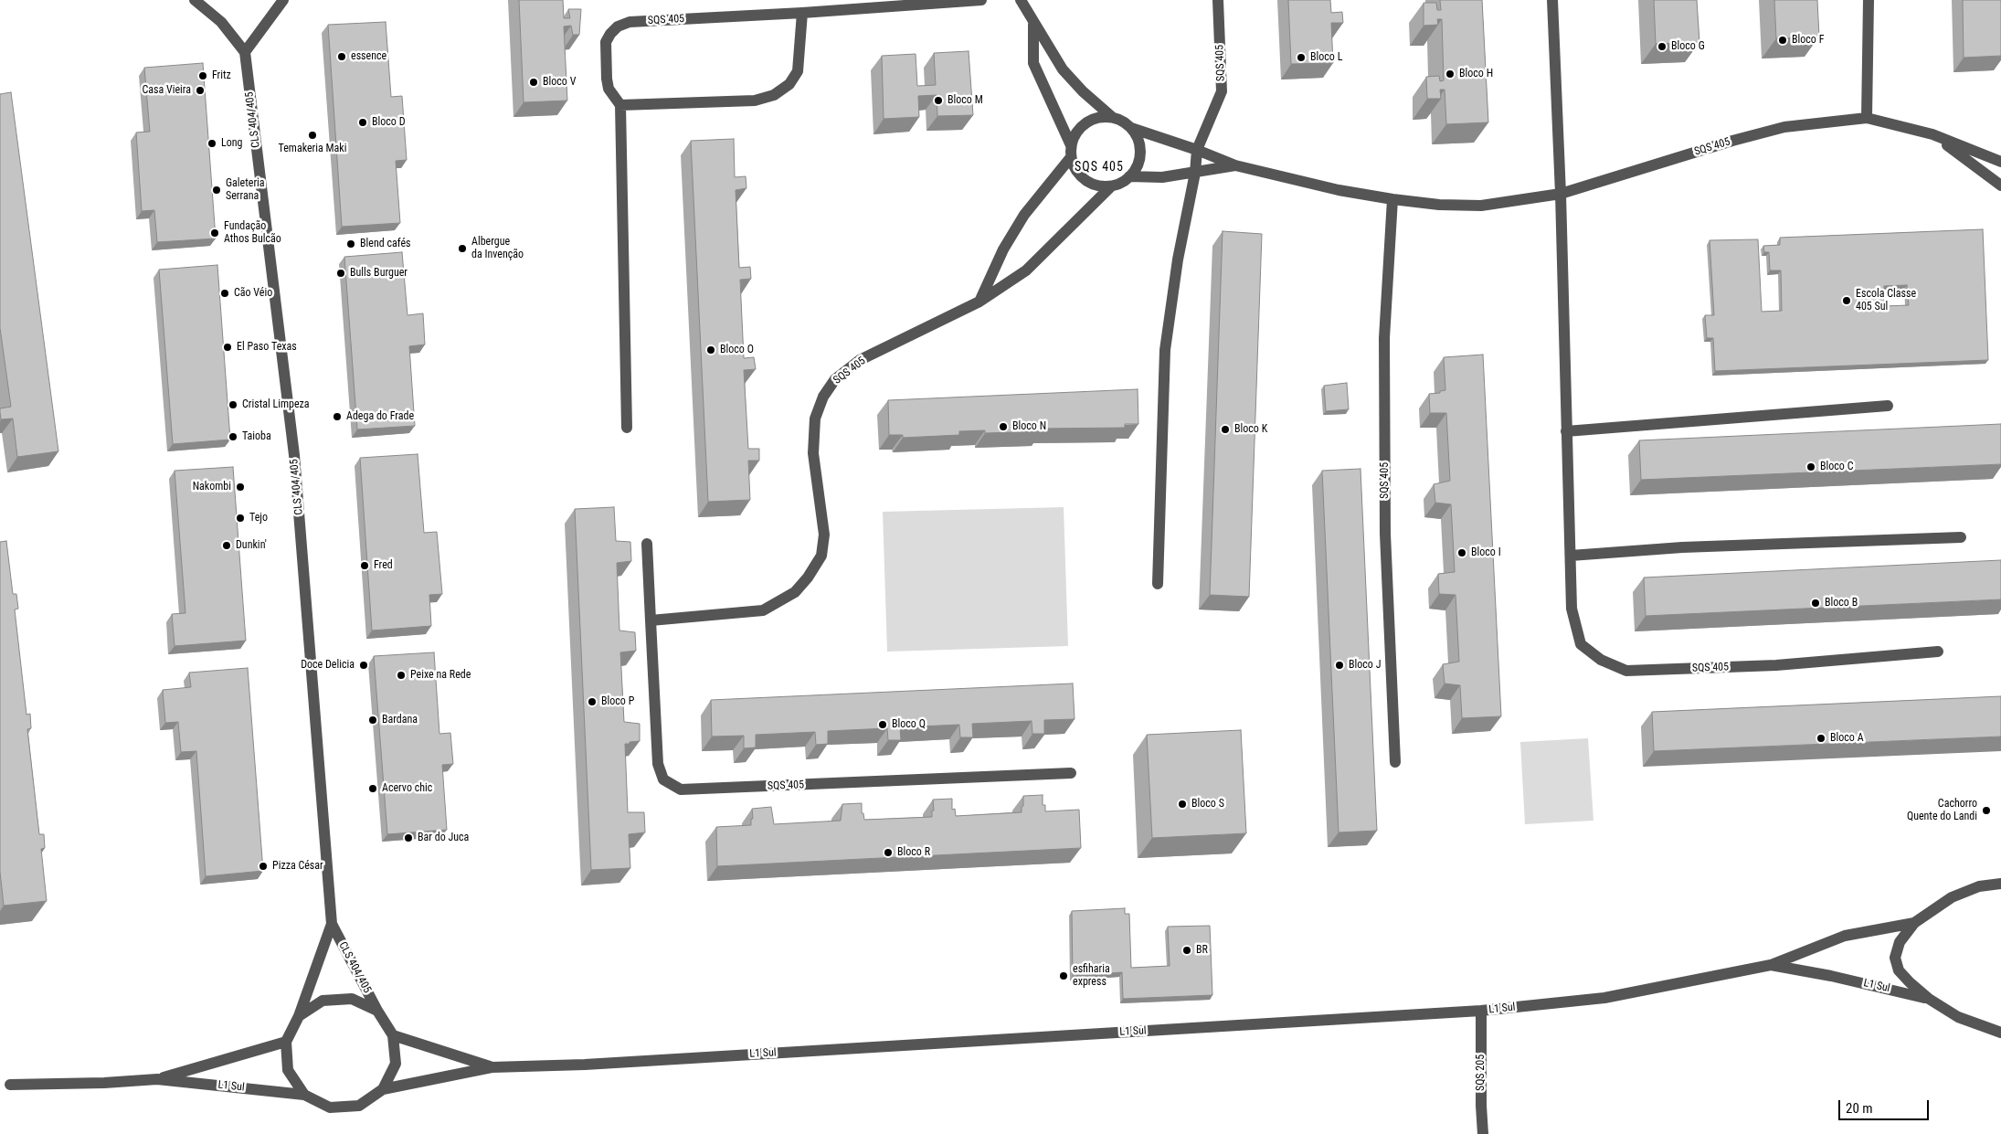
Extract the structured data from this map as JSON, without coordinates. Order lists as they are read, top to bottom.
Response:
{
  "streets": {
    "street": [
      "SQS 405",
      "CLS 404/405",
      "L1 Sul",
      "SQS 205"
    ]
  },
  "crossings": [
    ["CLS 404/405", "L1 Sul"],
    ["L1 Sul", "SQS 205"]
  ],
  "districts": ["SQS 405"],
  "places": [
    "Bloco F",
    "Bloco G",
    "essence",
    "Bloco L",
    "Bloco H",
    "Fritz",
    "Bloco V",
    "Casa Vieira",
    "Bloco M",
    "Bloco D",
    "Temakeria Maki",
    "Long",
    "Galeteria Serrana",
    "Fundação Athos Bulcão",
    "Blend cafés",
    "Albergue da Invenção",
    "Bulls Burguer",
    "Cão Véio",
    "Escola Classe 405 Sul",
    "El Paso Texas",
    "Bloco O",
    "Cristal Limpeza",
    "Adega do Frade",
    "Bloco N",
    "Bloco K",
    "Taioba",
    "Bloco C",
    "Nakombi",
    "Tejo",
    "Dunkin'",
    "Bloco I",
    "Fred",
    "Bloco B",
    "Doce Delicia",
    "Bloco J",
    "Peixe na Rede",
    "Bloco P",
    "Bardana",
    "Bloco Q",
    "Bloco A",
    "Acervo chic",
    "Bloco S",
    "Cachorro Quente do Landi",
    "Bar do Juca",
    "Bloco R",
    "Pizza César",
    "BR",
    "esfiharia express"
  ],
  "scale_bar": "20 m"
}
